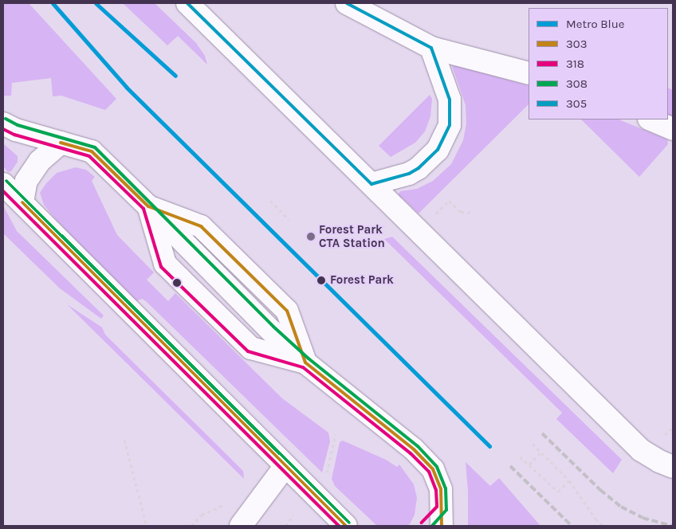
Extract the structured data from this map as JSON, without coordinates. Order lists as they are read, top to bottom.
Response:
{
  "places": ["Forest Park CTA Station", "Forest Park"],
  "lines": [
    "metro line Blue",
    "transit line 305",
    "transit line 308",
    "transit line 318",
    "transit line 303"
  ],
  "legend": [
    "Metro Blue",
    "303",
    "318",
    "308",
    "305"
  ]
}
